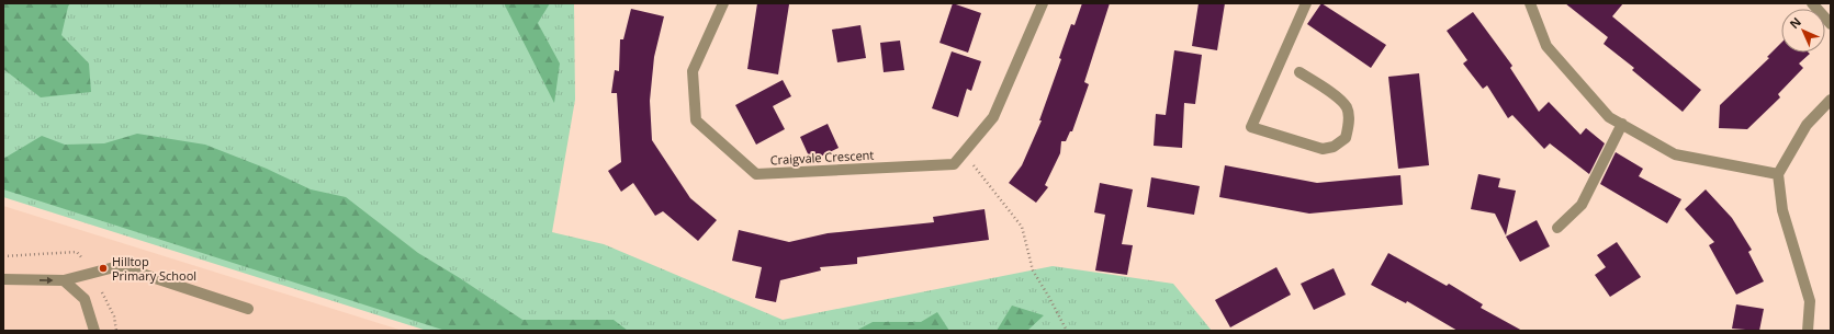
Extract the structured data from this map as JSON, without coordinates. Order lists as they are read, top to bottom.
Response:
{
  "streets": {
    "street": ["Craigvale Crescent"]
  },
  "places": ["Hilltop Primary School"],
  "north": "top left"
}
